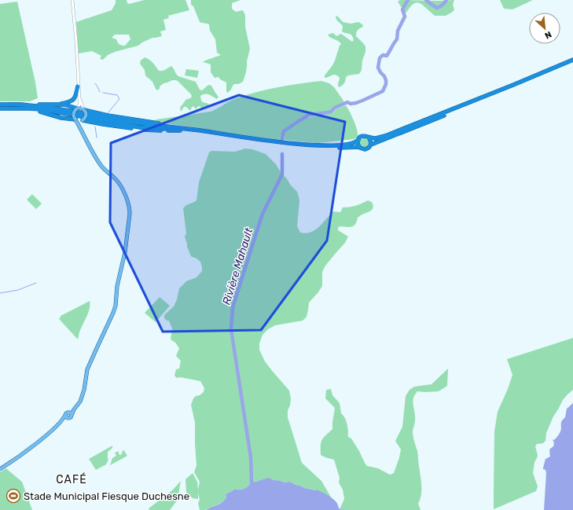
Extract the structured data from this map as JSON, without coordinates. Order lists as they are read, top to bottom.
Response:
{
  "districts": ["CAFÉ"],
  "water": ["Rivière Mahault"],
  "places": {
    "sports": ["Stade Municipal Fiesque Duchesne"]
  },
  "north": "bottom right"
}
